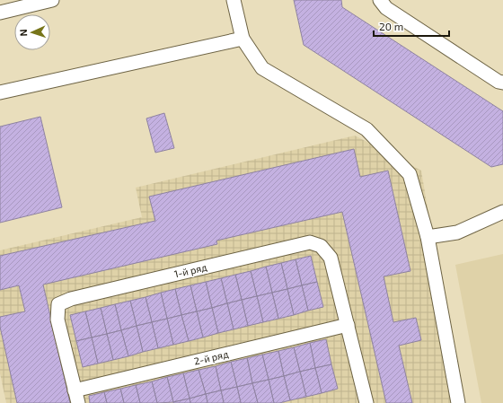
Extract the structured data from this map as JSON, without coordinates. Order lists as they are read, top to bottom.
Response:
{
  "streets": {
    "lane": ["1-й ряд", "2-й ряд"]
  },
  "crossings": [
    ["1-й ряд", "2-й ряд"]
  ],
  "scale_bar": "20 m",
  "north": "left"
}
